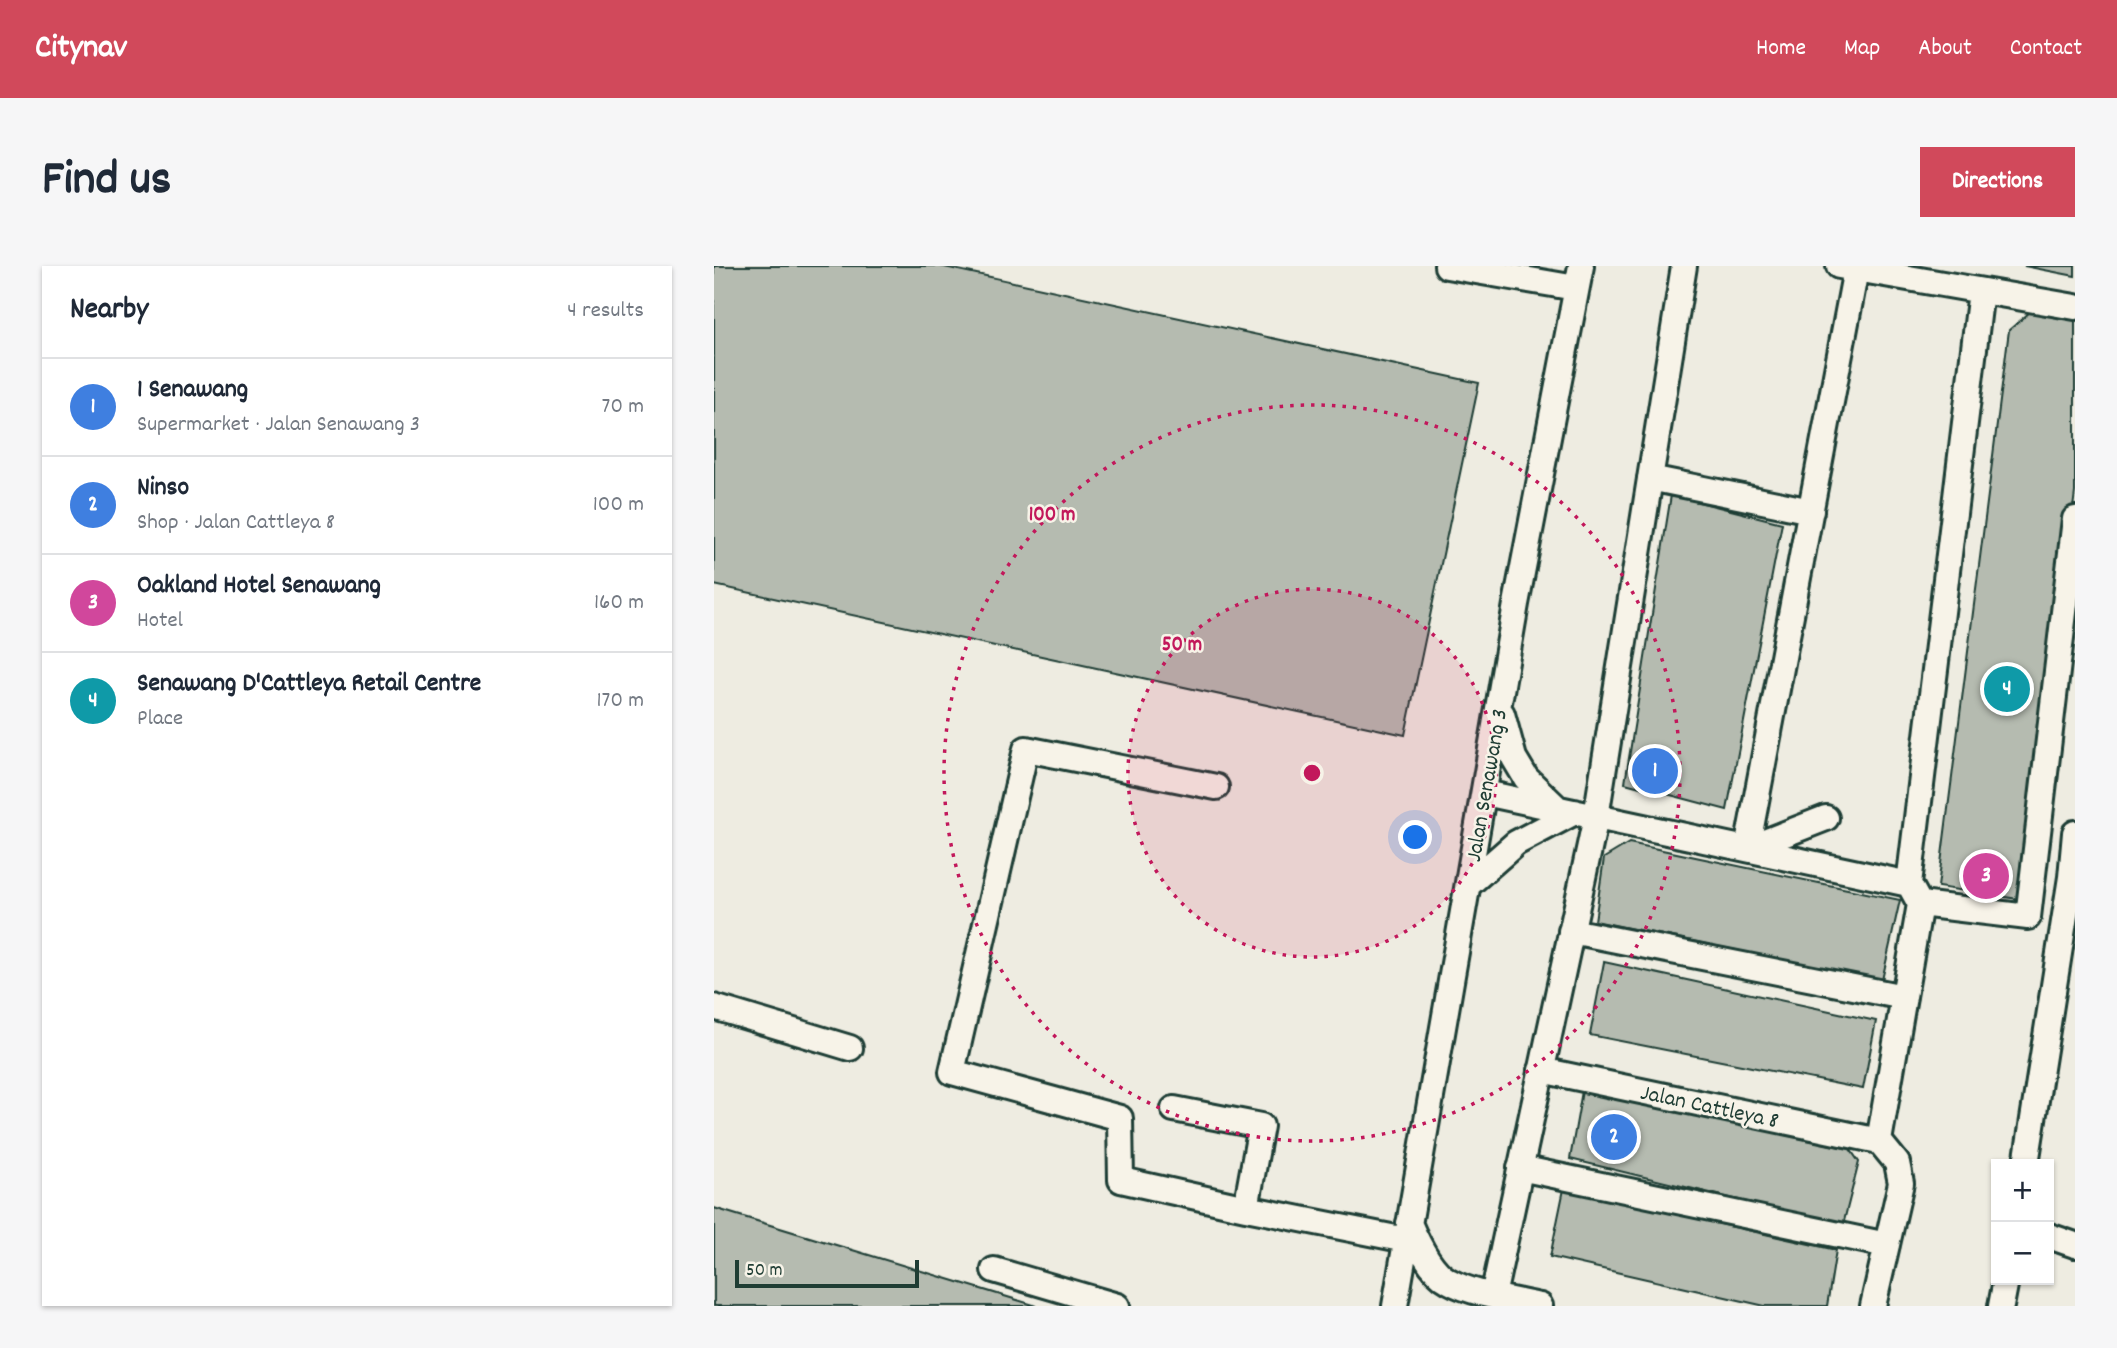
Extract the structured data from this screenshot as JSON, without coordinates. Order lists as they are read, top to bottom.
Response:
{
  "streets": {
    "street": ["Jalan Senawang 3", "Jalan Cattleya 8"]
  },
  "scale_bar": "50 m",
  "page": {
    "header": "Citynav",
    "nav": [
      "Home",
      "Map",
      "About",
      "Contact"
    ],
    "title": "Find us",
    "buttons": "Directions",
    "heading": ["Nearby", "4 results"],
    "list": [
      {
        "mark": "1",
        "name": "1 Senawang",
        "note": "Supermarket · Jalan Senawang 3",
        "value": "70 m"
      },
      {
        "mark": "2",
        "name": "Ninso",
        "note": "Shop · Jalan Cattleya 8",
        "value": "100 m"
      },
      {
        "mark": "3",
        "name": "Oakland Hotel Senawang",
        "note": "Hotel",
        "value": "160 m"
      },
      {
        "mark": "4",
        "name": "Senawang D'Cattleya Retail Centre",
        "note": "Place",
        "value": "170 m"
      }
    ],
    "pins": [
      "4",
      "1",
      "3",
      "2"
    ],
    "map_buttons": ["+", "−"],
    "scale": "50 m"
  },
  "rings": ["100 m", "50 m"]
}
